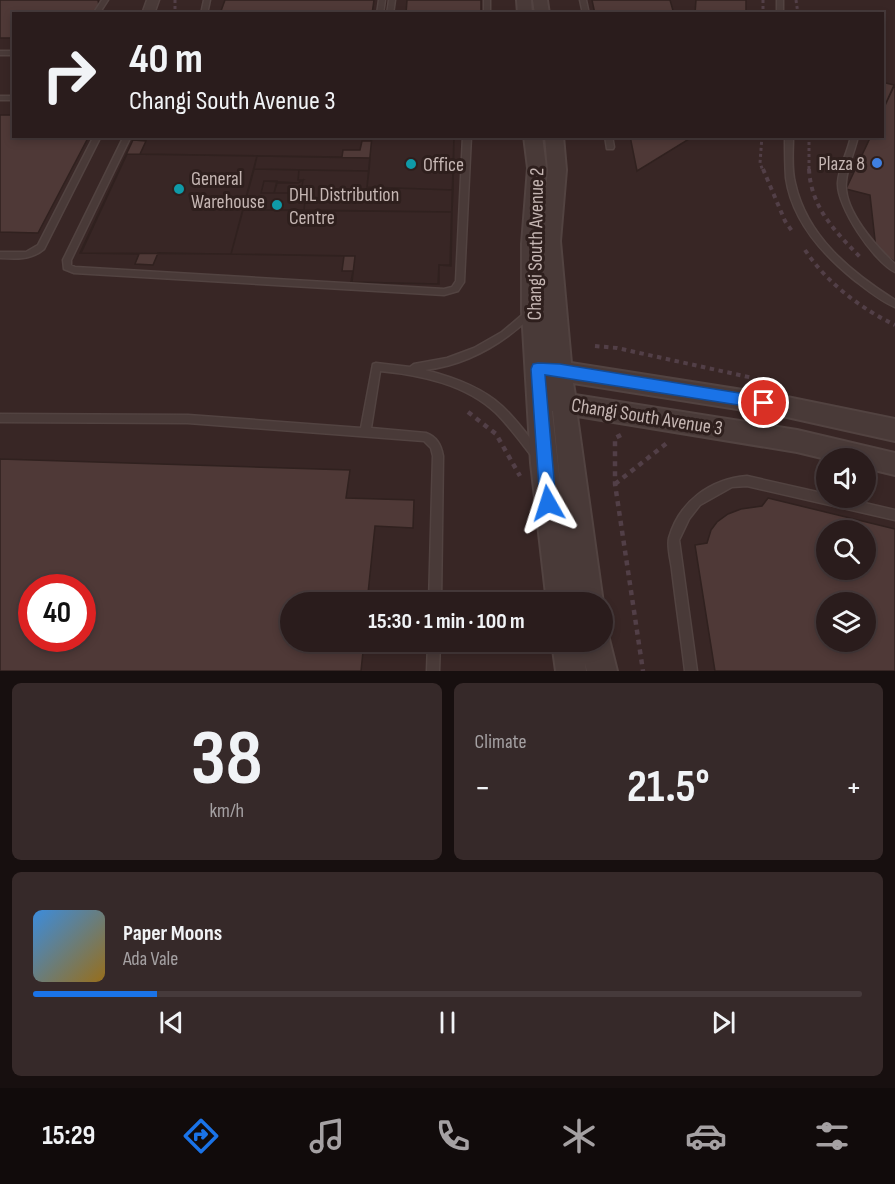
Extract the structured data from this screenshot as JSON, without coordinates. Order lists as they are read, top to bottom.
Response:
{
  "streets": {
    "street": ["Changi South Avenue 2", "Changi South Avenue 3"]
  },
  "crossings": [
    ["Changi South Avenue 2", "Changi South Avenue 3"]
  ],
  "places": [
    "Plaza 8",
    "Office",
    "General Warehouse",
    "DHL Distribution Centre"
  ],
  "page": {
    "turn": ["40 m", "Changi South Avenue 3"],
    "limit": "40",
    "trip": "15:30 · 1 min · 100 m",
    "tile": [
      ["38", "km/h"],
      "Climate"
    ],
    "heat": ["−", "21.5°", "+"],
    "song": ["Paper Moons", "Ada Vale"],
    "tabs": "15:29"
  }
}
